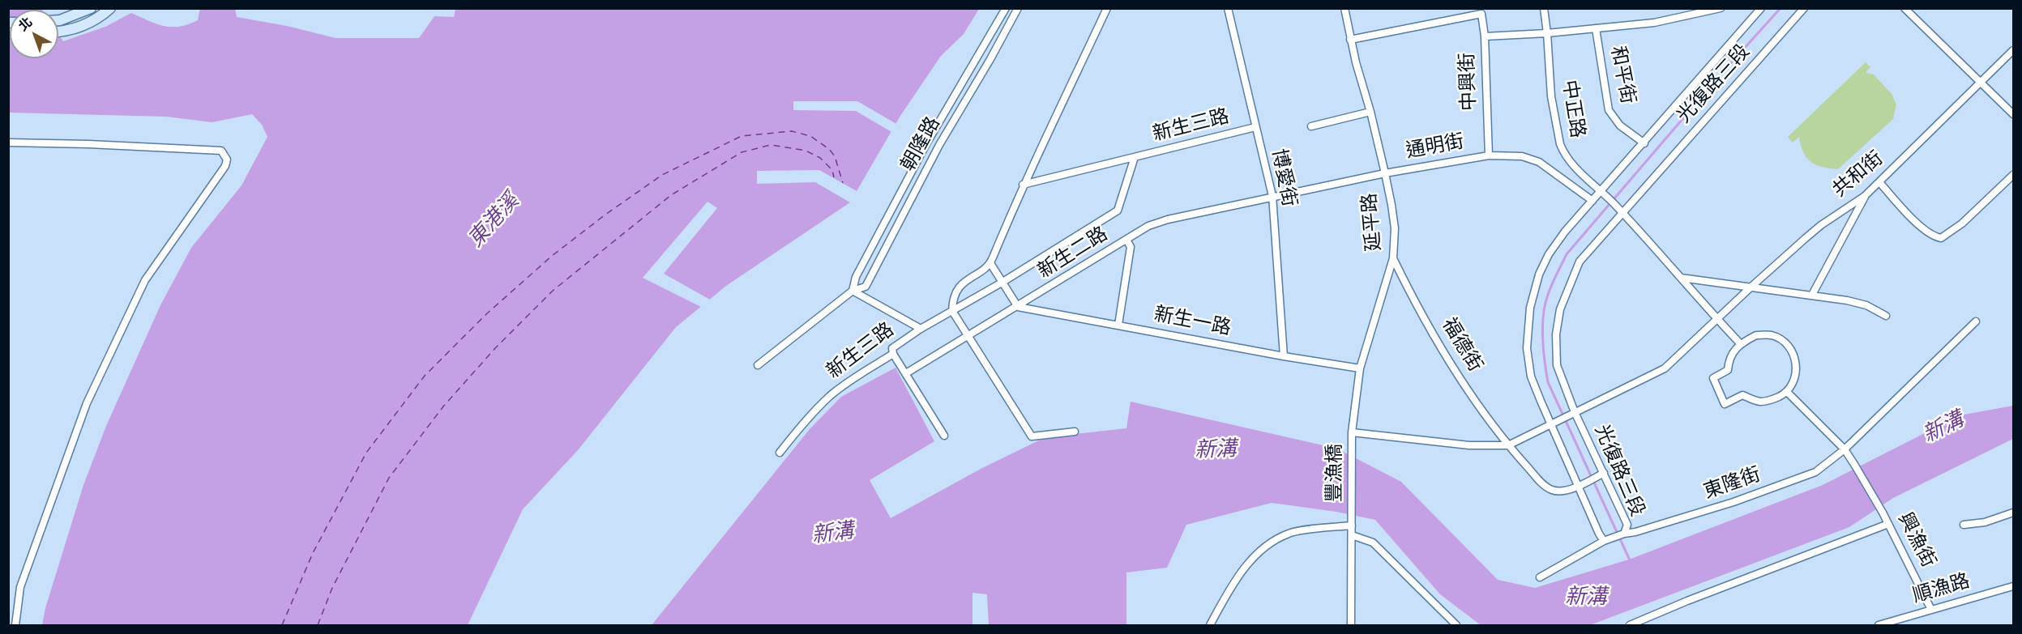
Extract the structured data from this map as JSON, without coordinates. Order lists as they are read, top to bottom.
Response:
{
  "streets": {
    "street": [
      "和平街",
      "中興街",
      "光復路三段",
      "中正路",
      "新生三路",
      "朝隆路",
      "通明街",
      "共和街",
      "博愛街",
      "延平路",
      "新生二路",
      "新生一路",
      "福德街",
      "豐漁橋",
      "東隆街",
      "興漁街",
      "順漁路"
    ]
  },
  "crossings": [
    ["和平街", "光復路三段"],
    ["中興街", "通明街"],
    ["中興街", "延平路"],
    ["光復路三段", "中正路"],
    ["光復路三段", "通明街"],
    ["光復路三段", "福德街"],
    ["光復路三段", "東隆街"],
    ["新生三路", "博愛街"],
    ["通明街", "博愛街"],
    ["通明街", "延平路"],
    ["通明街", "新生二路"],
    ["博愛街", "新生二路"],
    ["博愛街", "新生一路"],
    ["延平路", "新生一路"],
    ["延平路", "福德街"],
    ["延平路", "豐漁橋"],
    ["新生二路", "新生一路"],
    ["東隆街", "興漁街"],
    ["興漁街", "順漁路"]
  ],
  "water": ["東港溪", "新溝"],
  "north": "top left"
}
